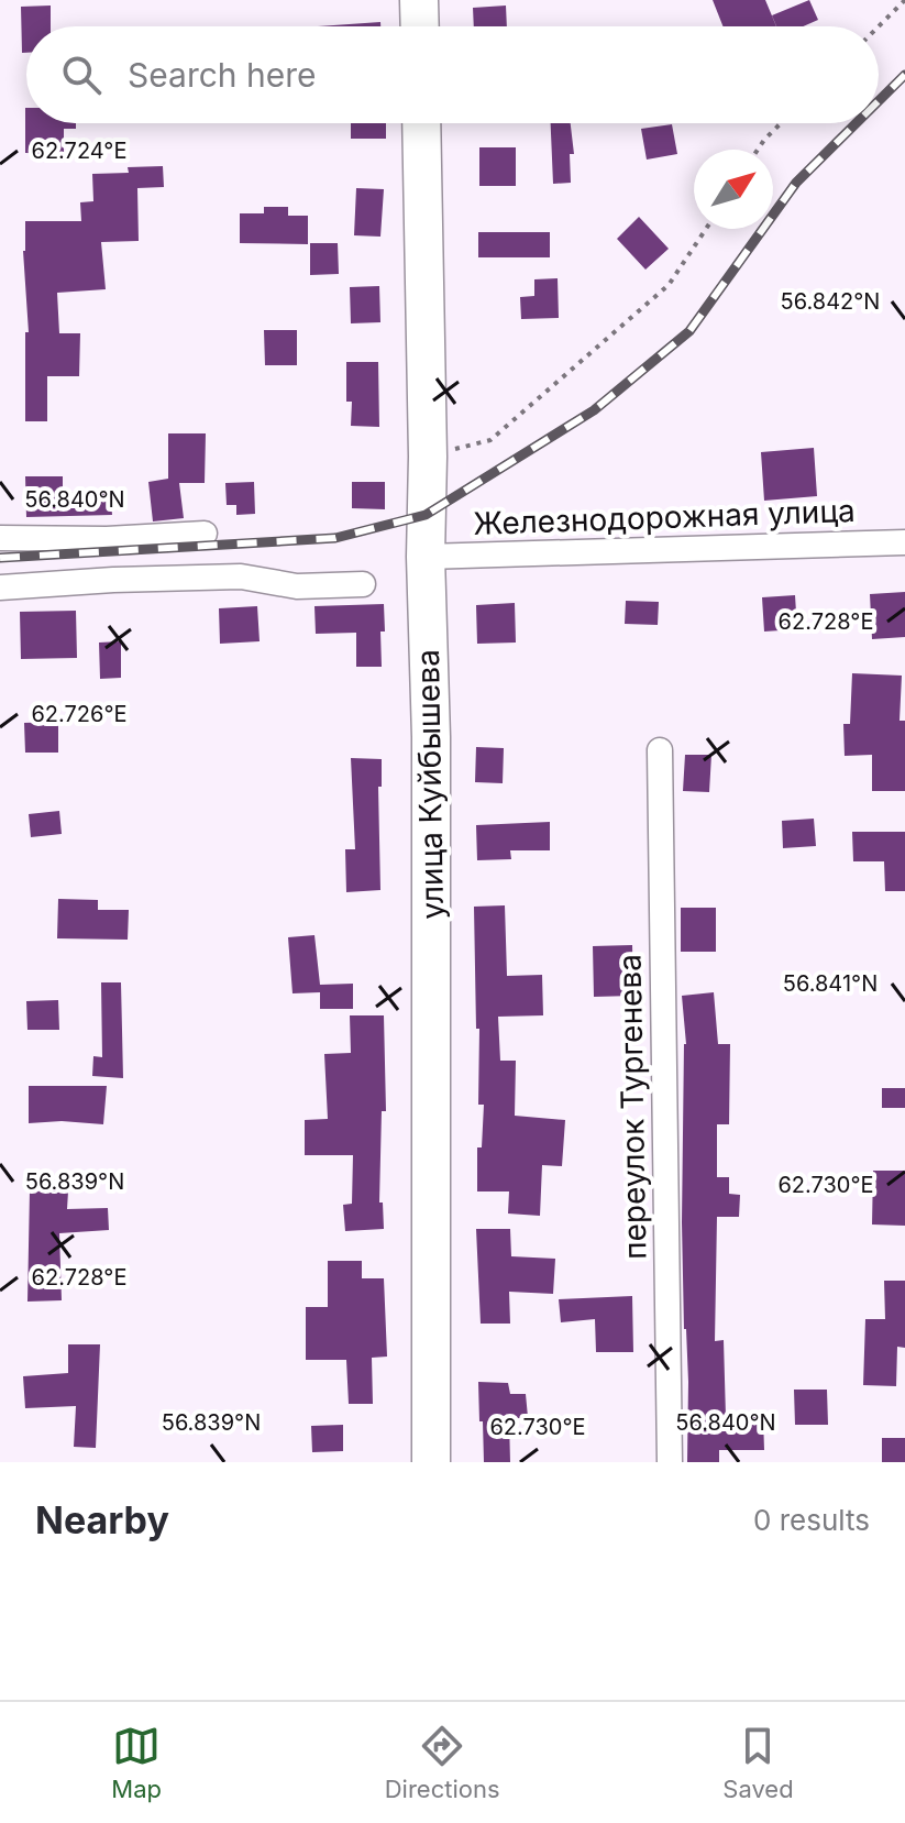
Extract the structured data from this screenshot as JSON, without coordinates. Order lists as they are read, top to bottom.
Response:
{
  "streets": {
    "main road": ["улица Куйбышева"],
    "street": ["Железнодорожная улица", "переулок Тургенева"]
  },
  "crossings": [
    ["Железнодорожная улица", "улица Куйбышева"]
  ],
  "north": "top right",
  "page": {
    "search": "Search here",
    "heading": ["Nearby", "0 results"],
    "nav": ["Map", "Directions", "Saved"]
  },
  "coordinates": [
    "62.724°E",
    "56.842°N",
    "56.840°N",
    "62.728°E",
    "62.726°E",
    "56.841°N",
    "56.839°N",
    "62.730°E"
  ]
}
